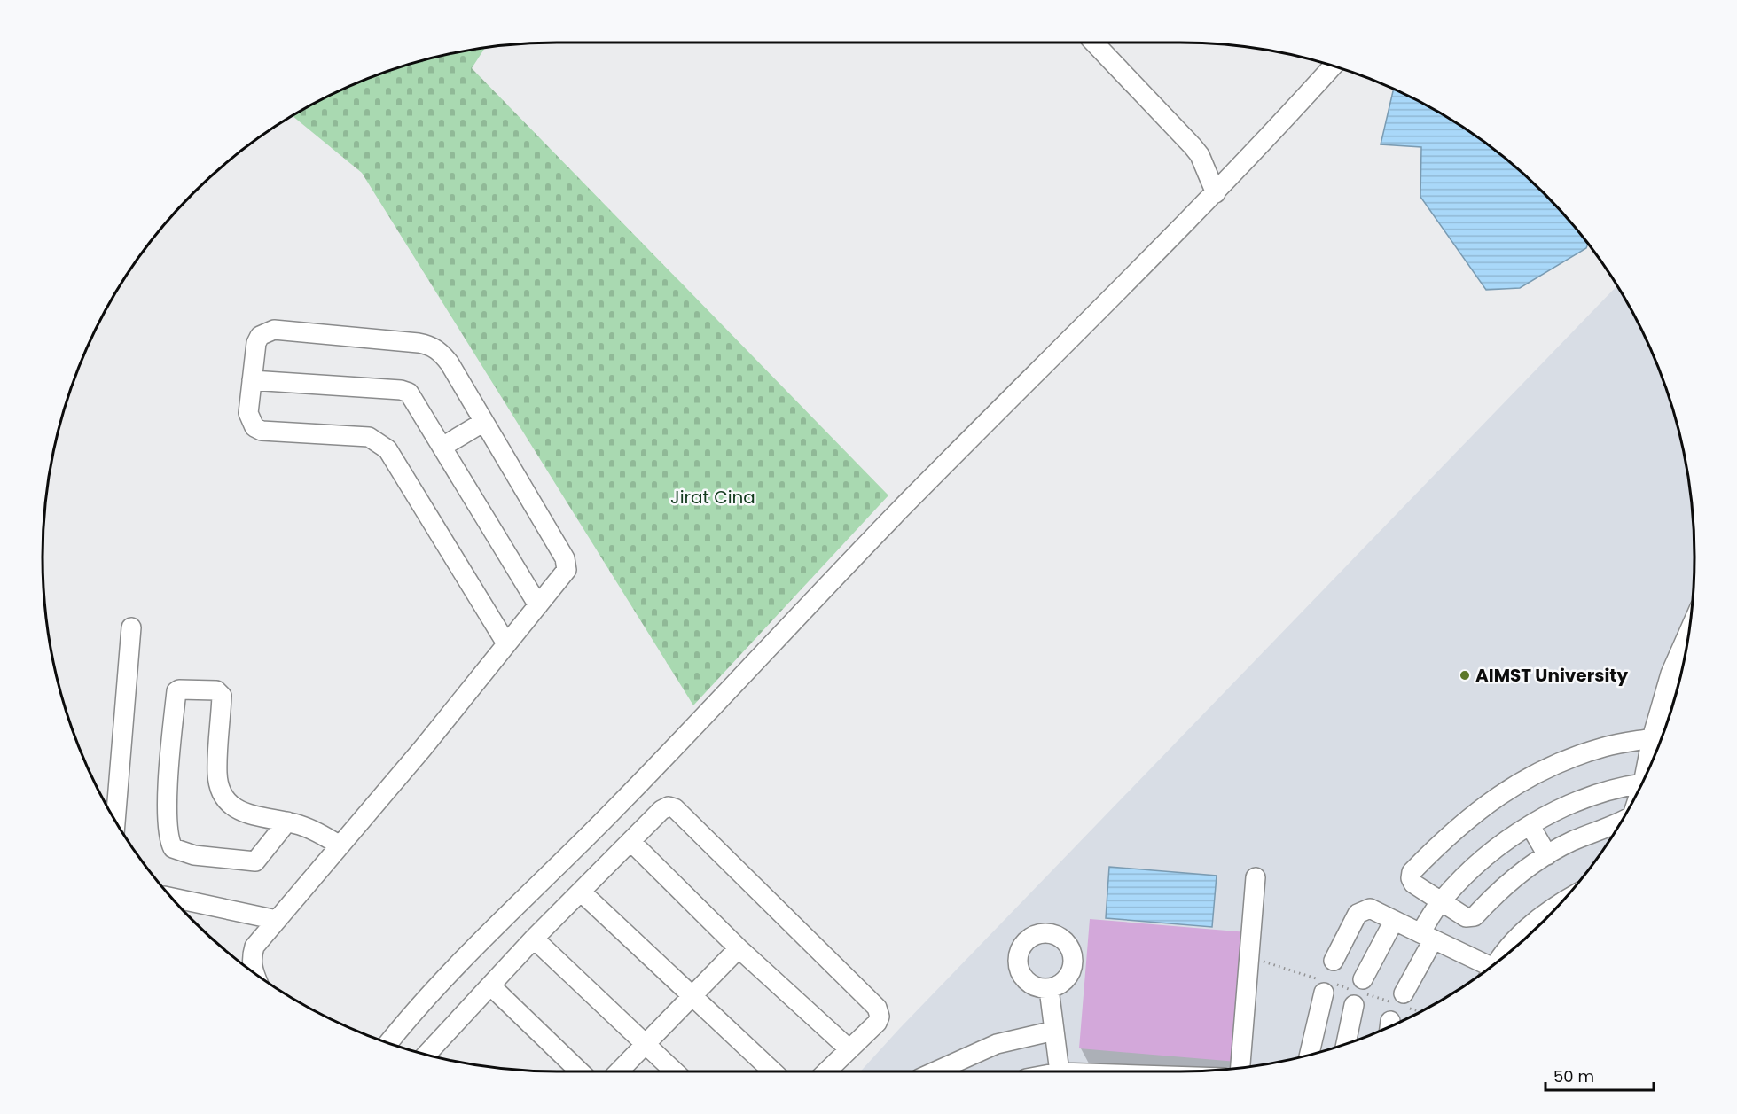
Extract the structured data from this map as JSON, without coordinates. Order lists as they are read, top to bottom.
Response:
{
  "parks": ["Jirat Cina"],
  "places": ["AIMST University"],
  "scale_bar": "50 m"
}
